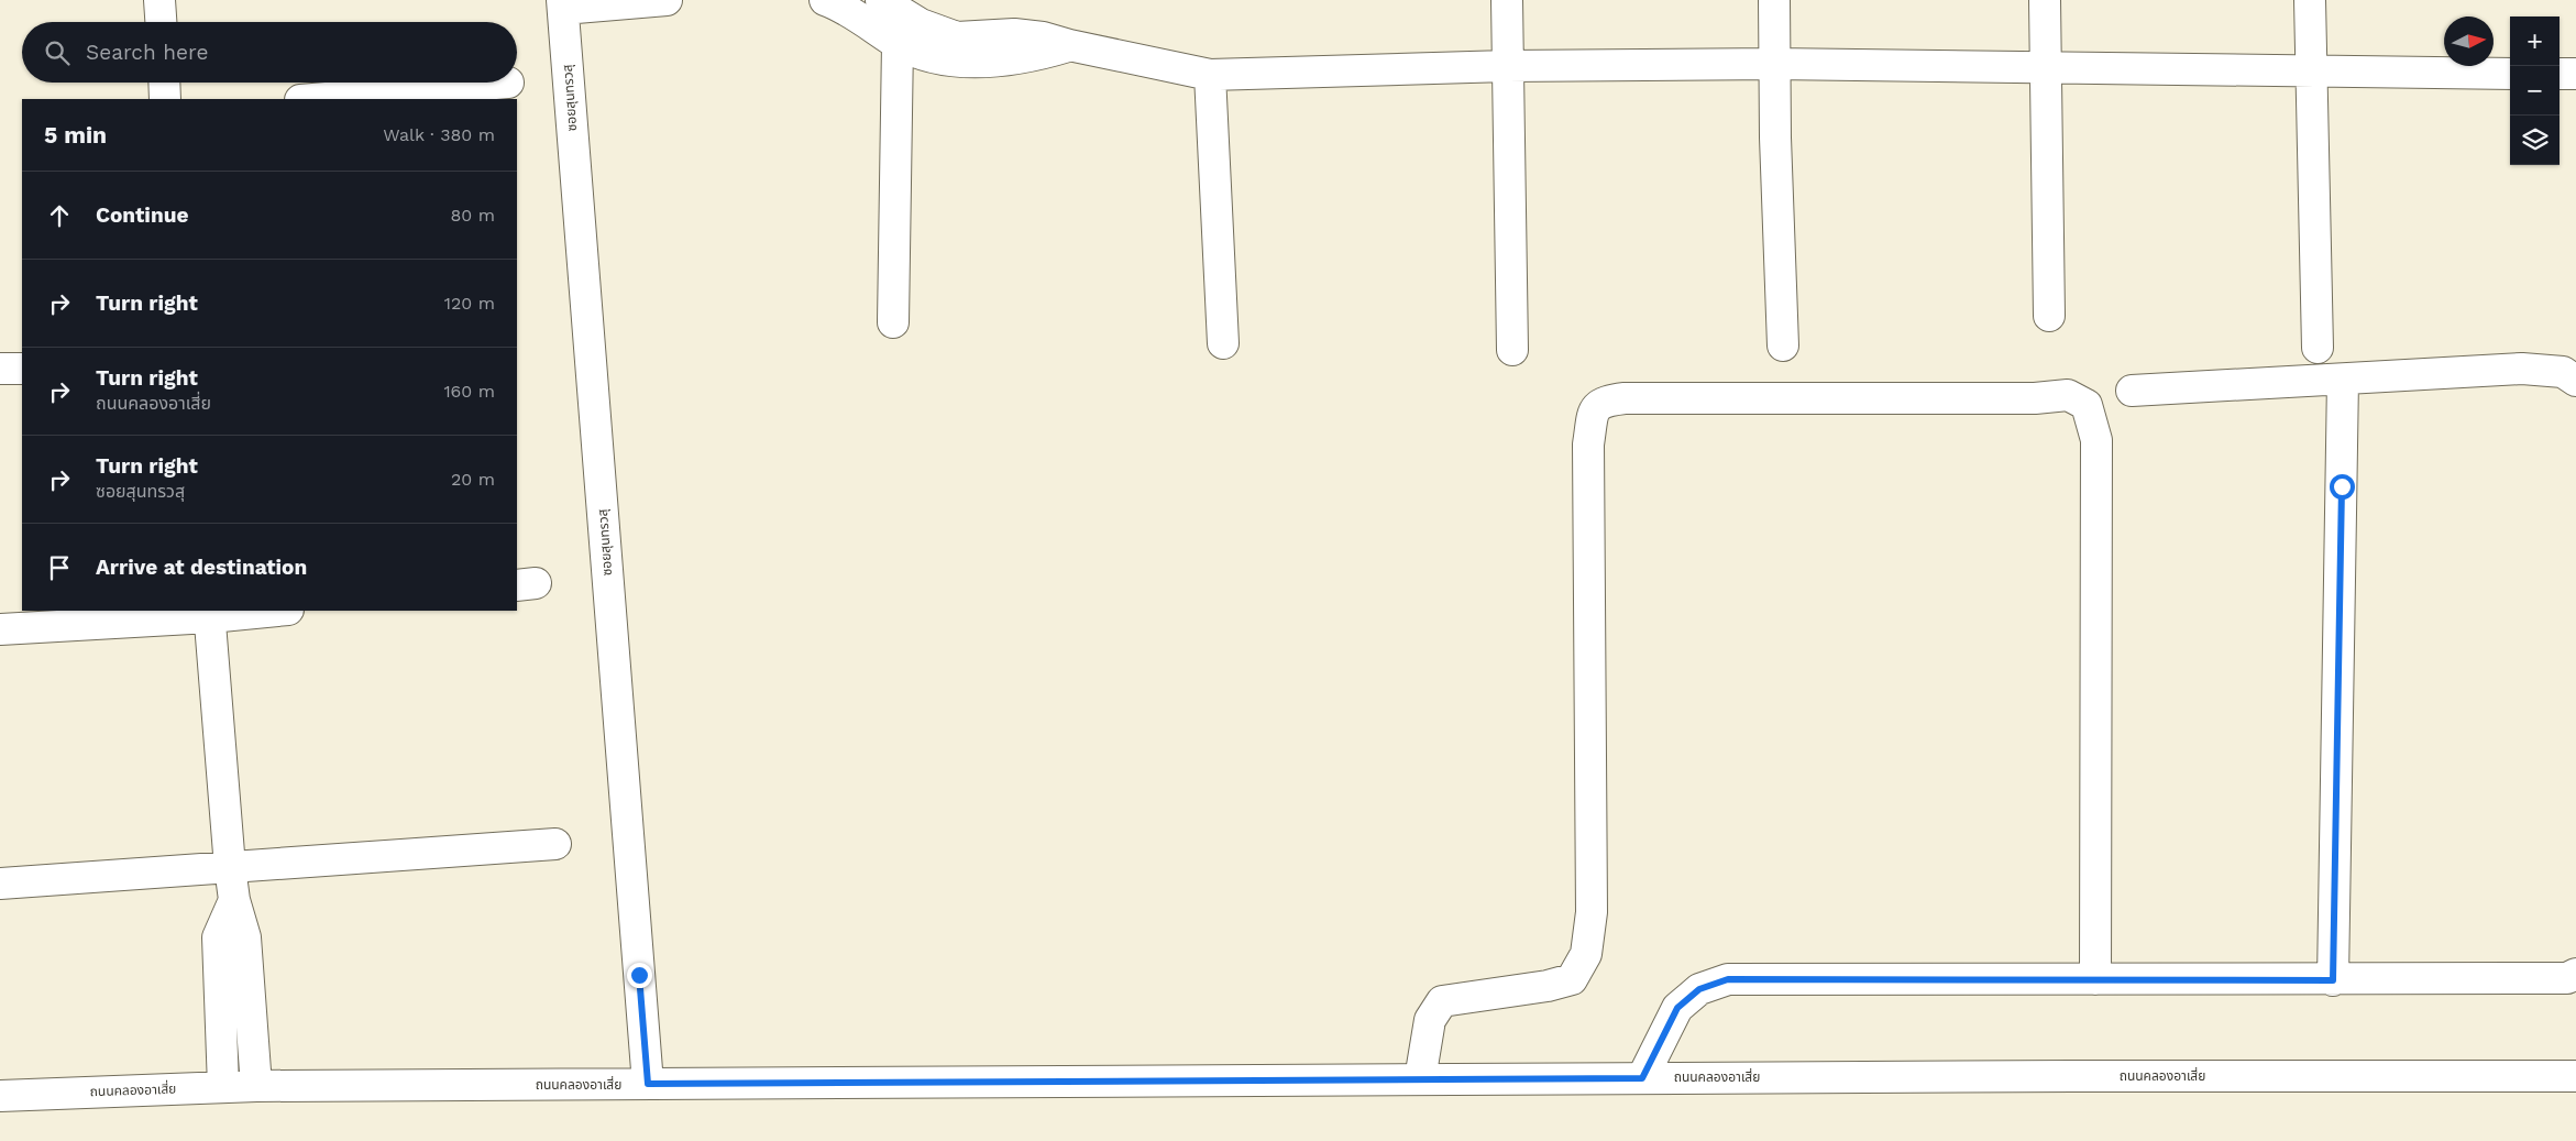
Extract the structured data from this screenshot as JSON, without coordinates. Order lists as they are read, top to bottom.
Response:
{
  "streets": {
    "street": ["ซอยสุนทรวสุ", "ถนนคลองอาเสี่ย"]
  },
  "crossings": [
    ["ซอยสุนทรวสุ", "ถนนคลองอาเสี่ย"]
  ],
  "north": "right",
  "page": {
    "map_buttons": ["+", "−"],
    "search": "Search here",
    "heading": ["5 min", "Walk · 380 m"],
    "list": [
      ["Continue", "80 m"],
      ["Turn right", "120 m"],
      ["Turn right", "ถนนคลองอาเสี่ย", "160 m"],
      ["Turn right", "ซอยสุนทรวสุ", "20 m"],
      "Arrive at destination"
    ]
  }
}
